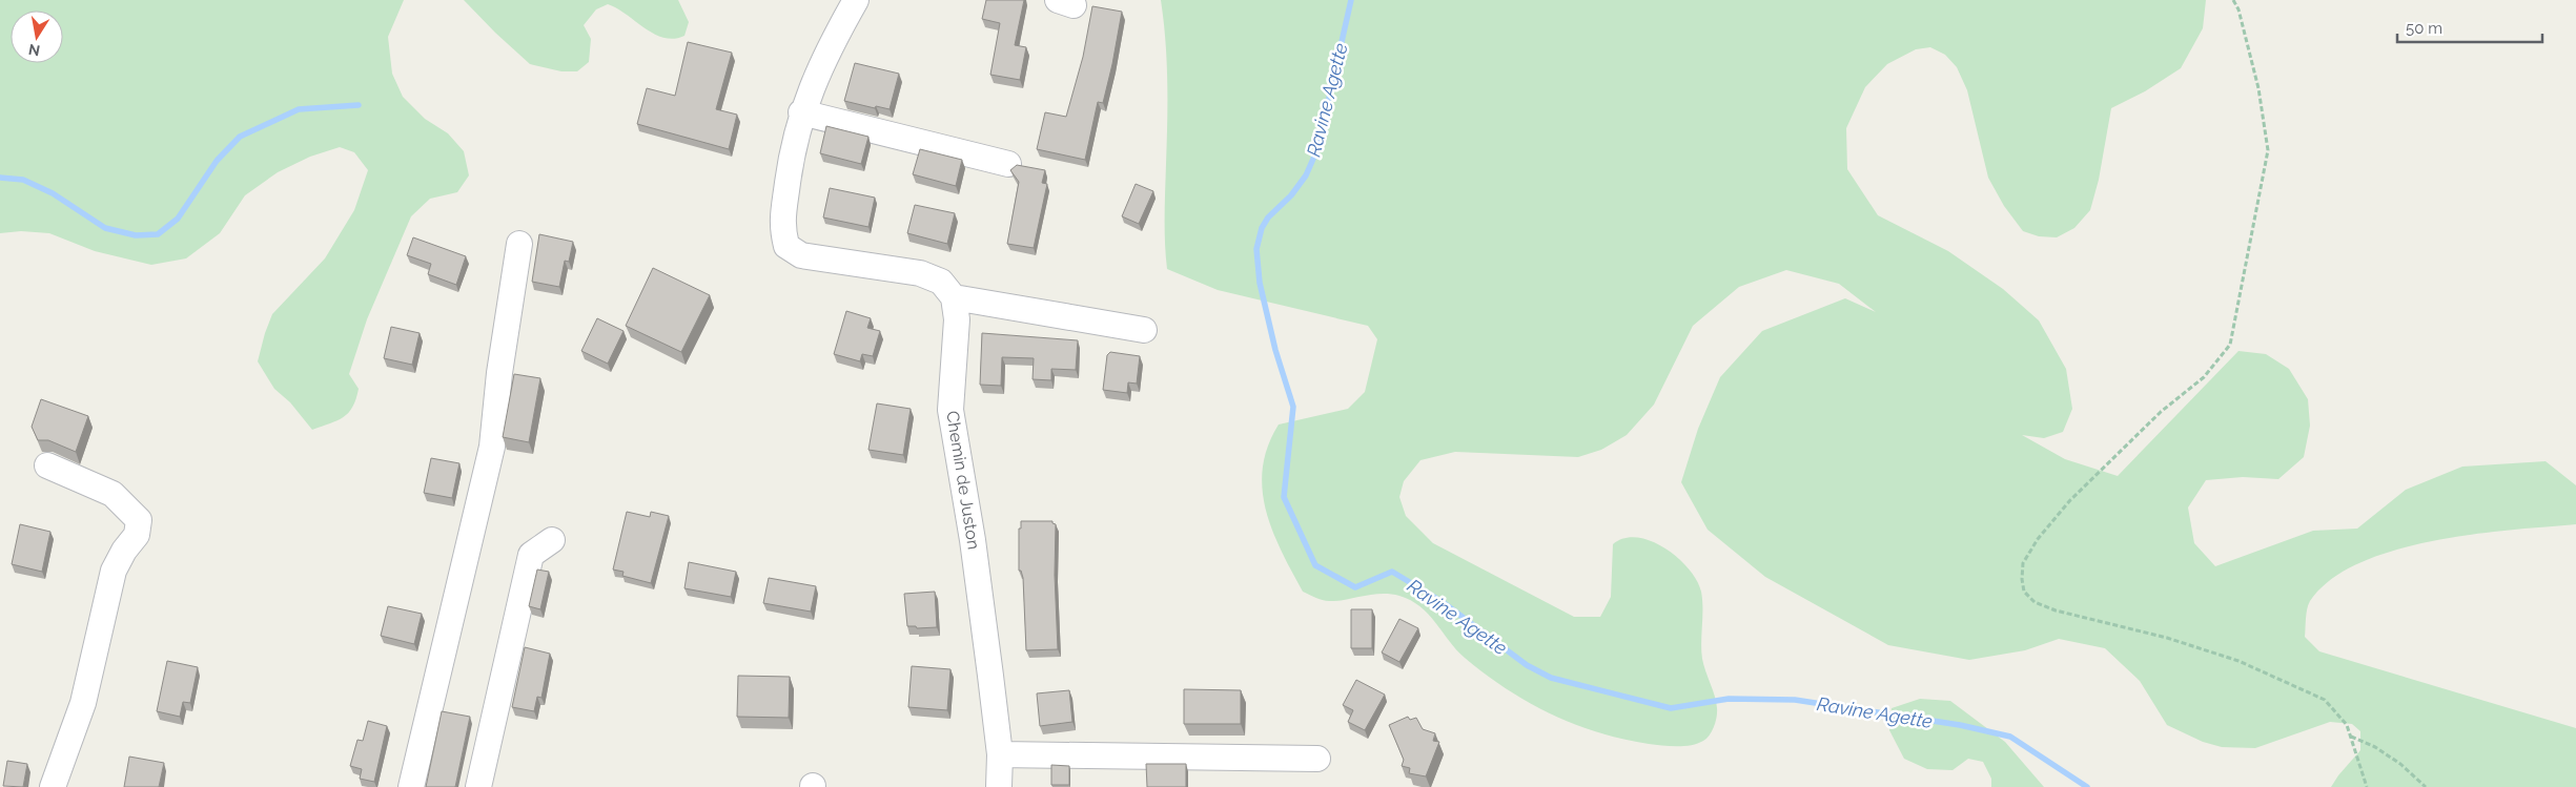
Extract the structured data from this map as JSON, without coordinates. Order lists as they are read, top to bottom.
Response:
{
  "streets": {
    "street": ["Chemin de Juston"]
  },
  "water": ["Ravine Agette"],
  "scale_bar": "50 m",
  "north": "bottom"
}
